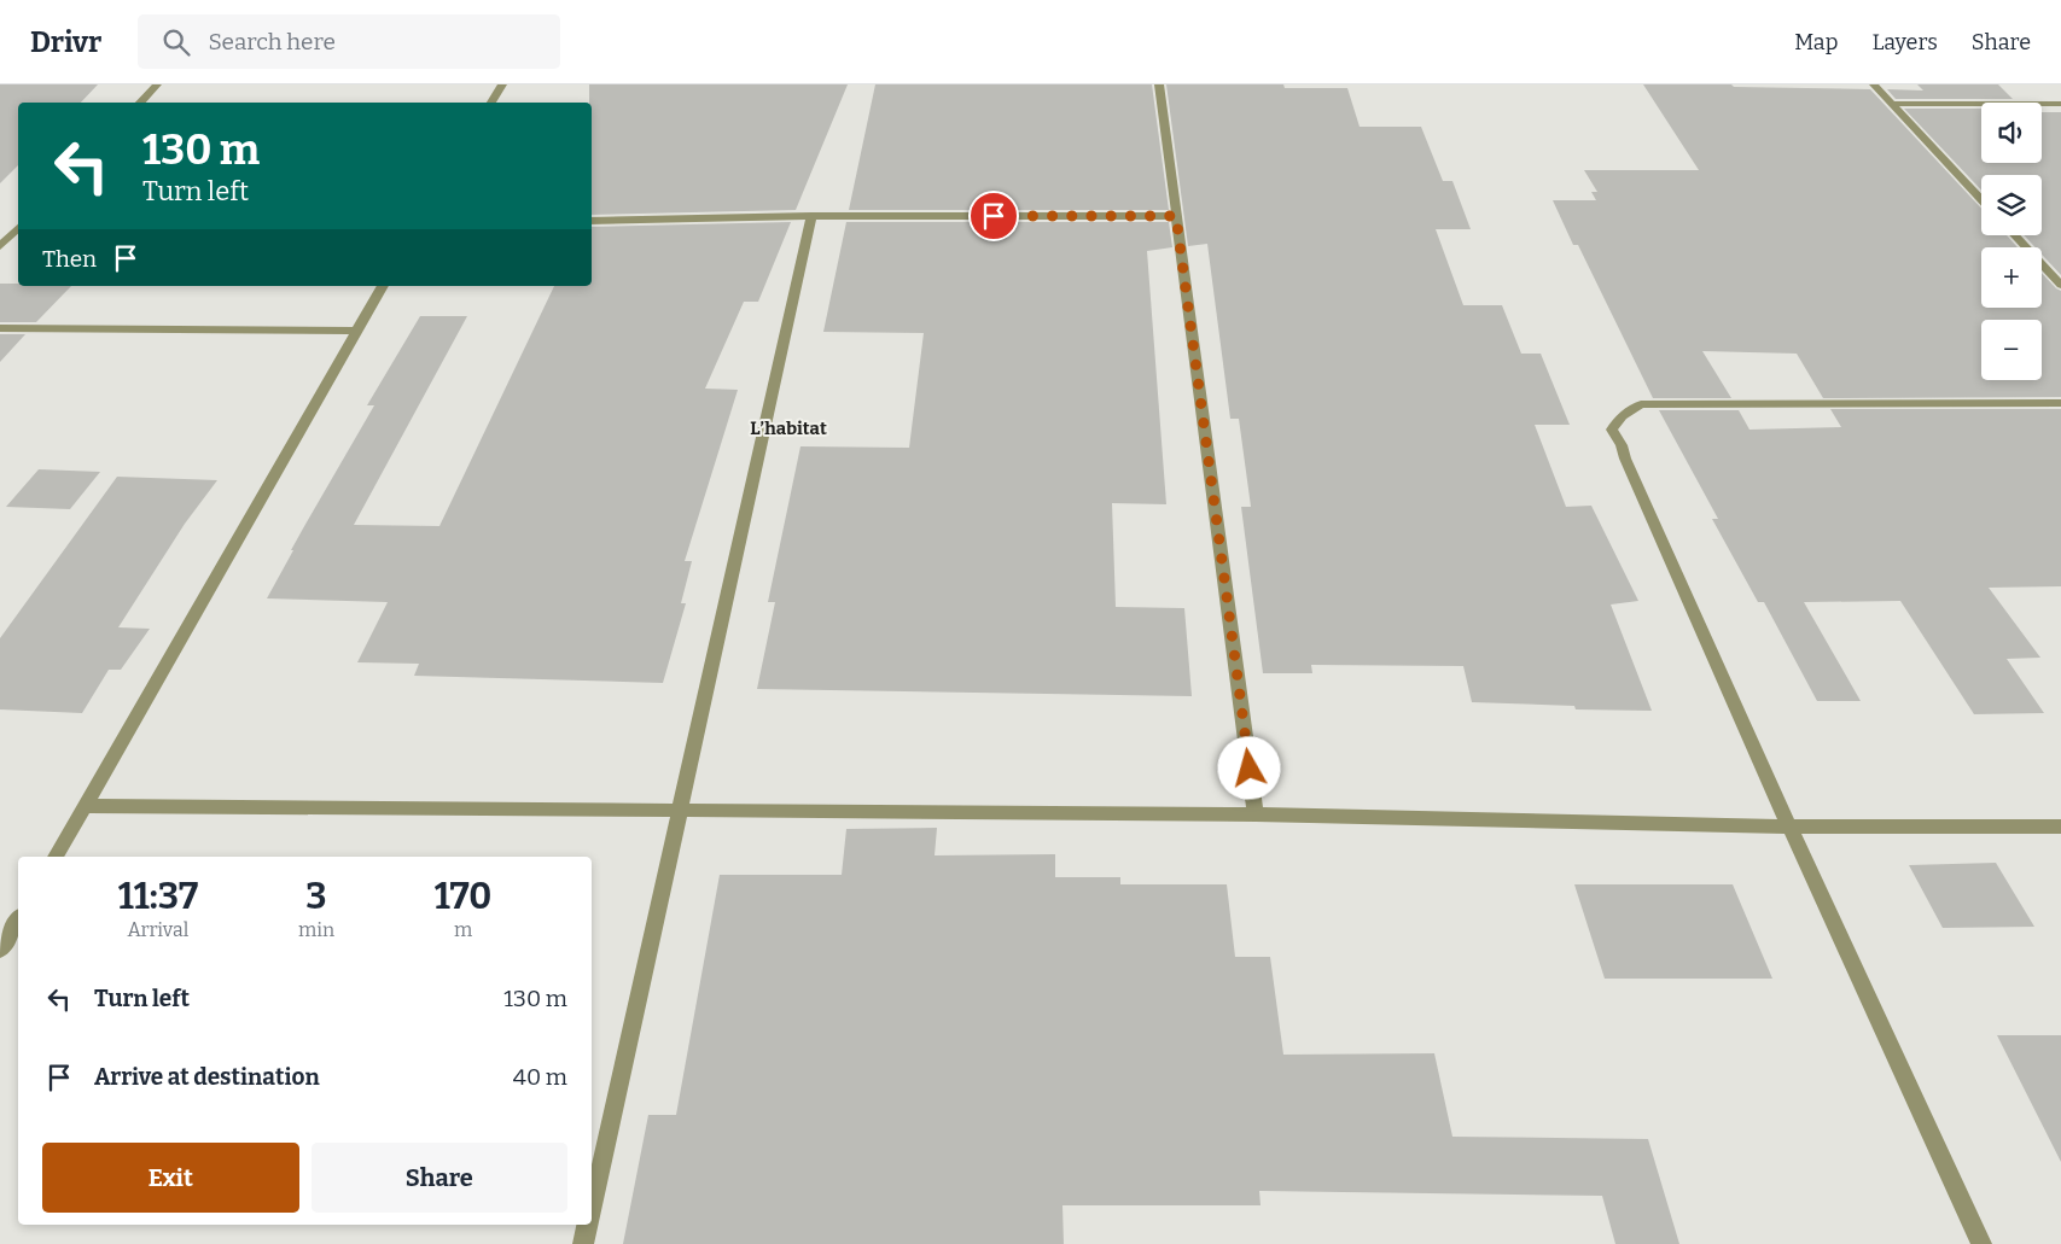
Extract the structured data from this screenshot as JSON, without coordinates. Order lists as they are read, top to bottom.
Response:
{
  "districts": ["L’habitat"],
  "page": {
    "header": "Drivr",
    "search": "Search here",
    "nav": ["Map", "Layers", "Share"],
    "map_buttons": ["+", "−"],
    "turn": ["130 m", "Turn left"],
    "then": "Then",
    "eta": [
      "11:37",
      "Arrival",
      "3",
      "min",
      "170",
      "m"
    ],
    "list": [
      {
        "name": "Turn left",
        "value": "130 m"
      },
      {
        "name": "Arrive at destination",
        "value": "40 m"
      }
    ],
    "buttons": ["Exit", "Share"]
  }
}
